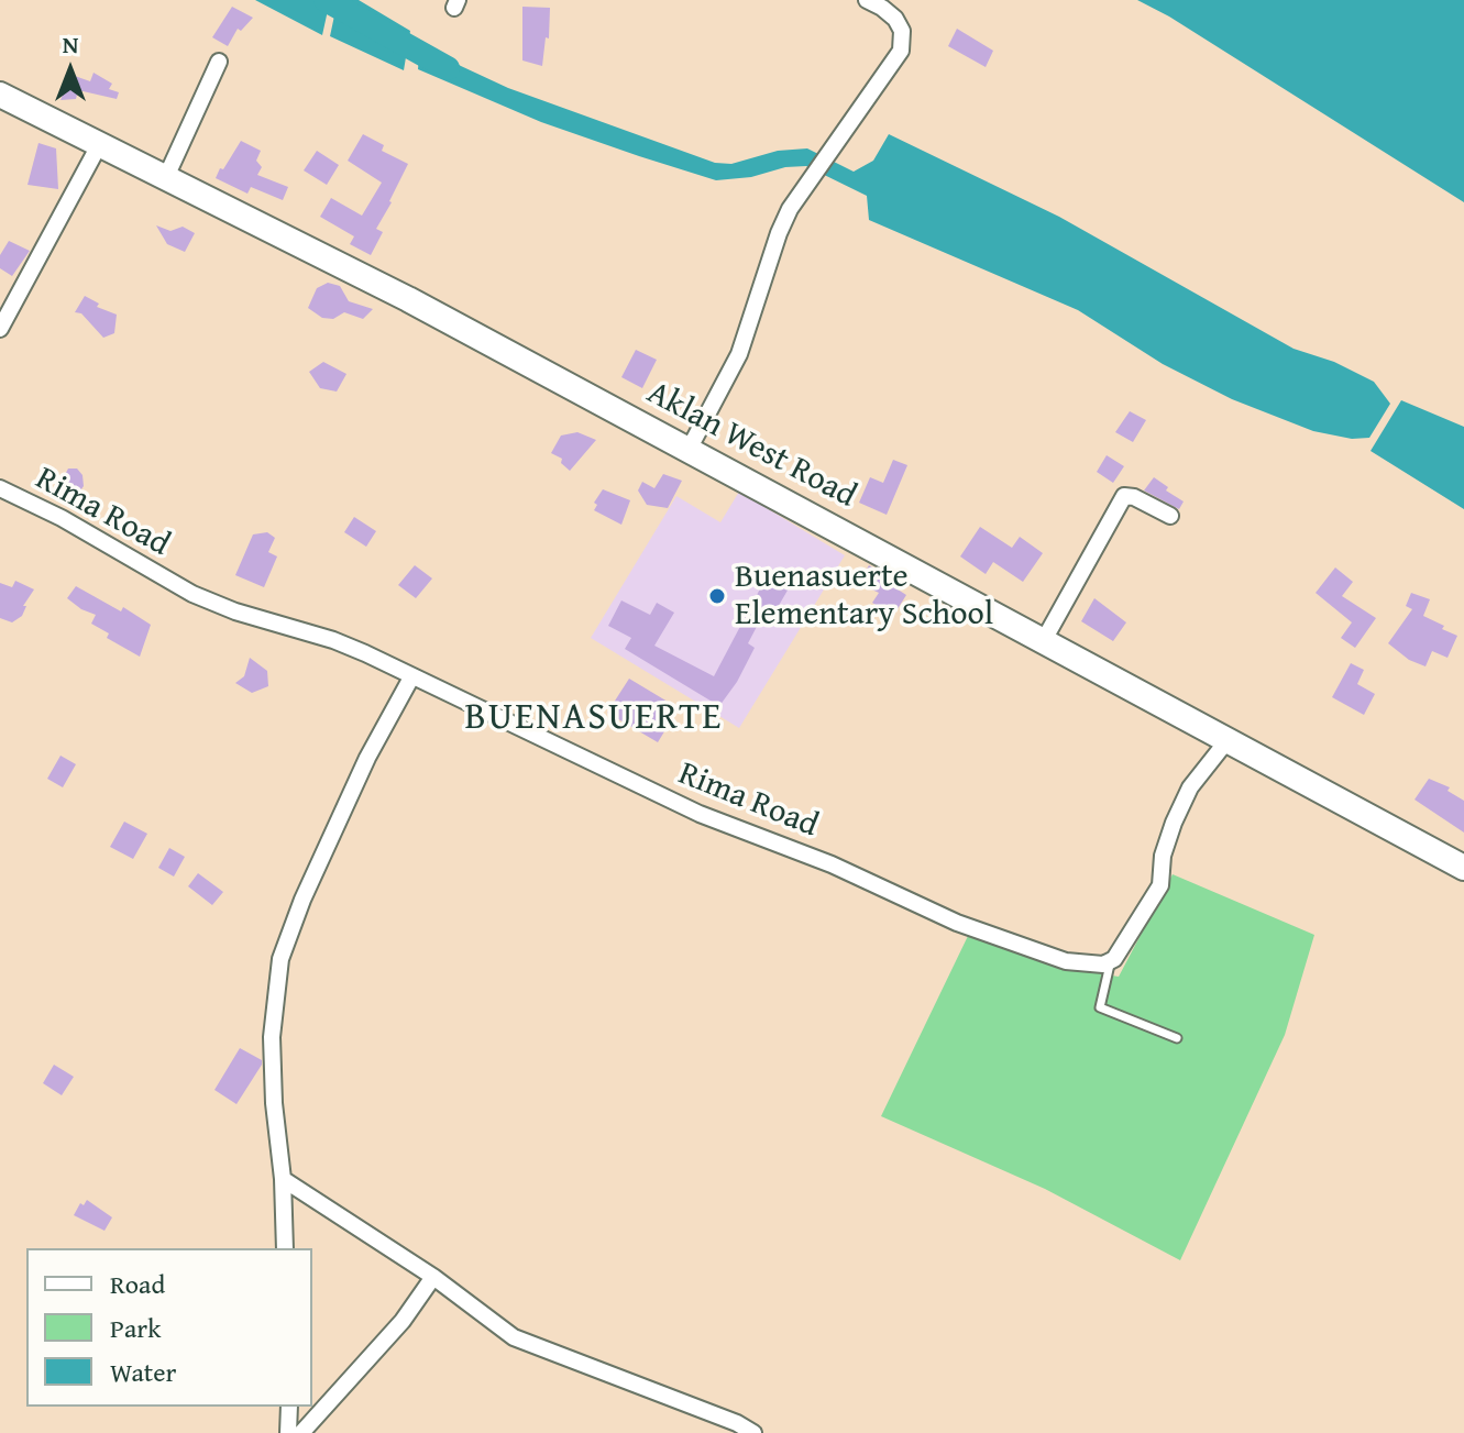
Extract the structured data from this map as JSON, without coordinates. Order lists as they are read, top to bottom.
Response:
{
  "streets": {
    "main road": ["Aklan West Road"],
    "street": ["Rima Road"]
  },
  "districts": ["BUENASUERTE"],
  "places": ["Buenasuerte Elementary School"],
  "legend": ["Road", "Park", "Water"],
  "north": "top"
}
